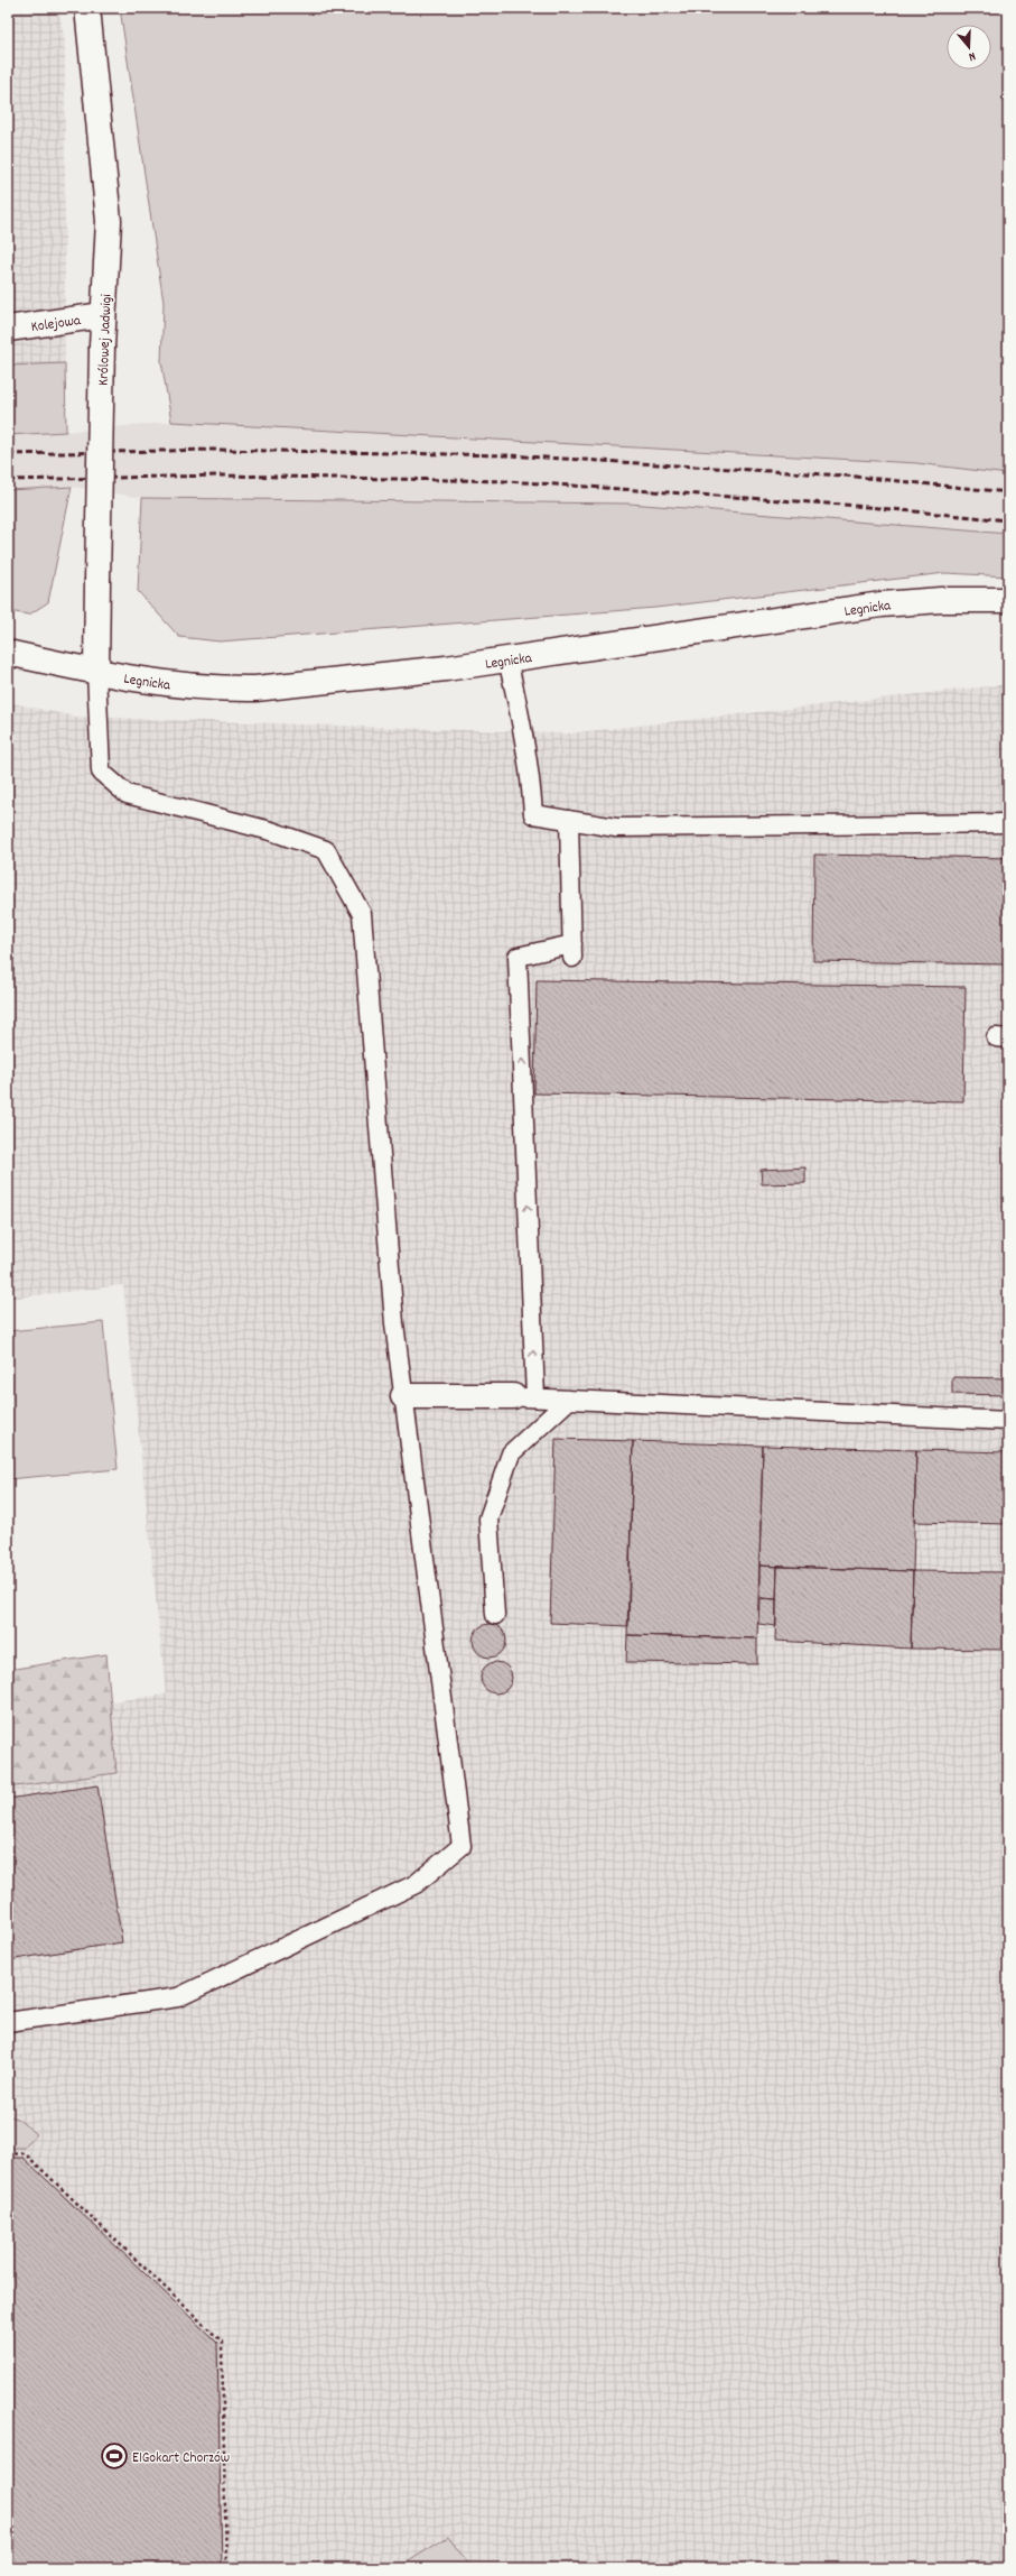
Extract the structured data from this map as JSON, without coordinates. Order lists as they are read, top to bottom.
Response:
{
  "streets": {
    "street": ["Kolejowa", "Królowej Jadwigi", "Legnicka"]
  },
  "crossings": [
    ["Kolejowa", "Królowej Jadwigi"],
    ["Królowej Jadwigi", "Legnicka"]
  ],
  "places": {
    "sports": ["E1Gokart Chorzów"]
  },
  "north": "bottom"
}
